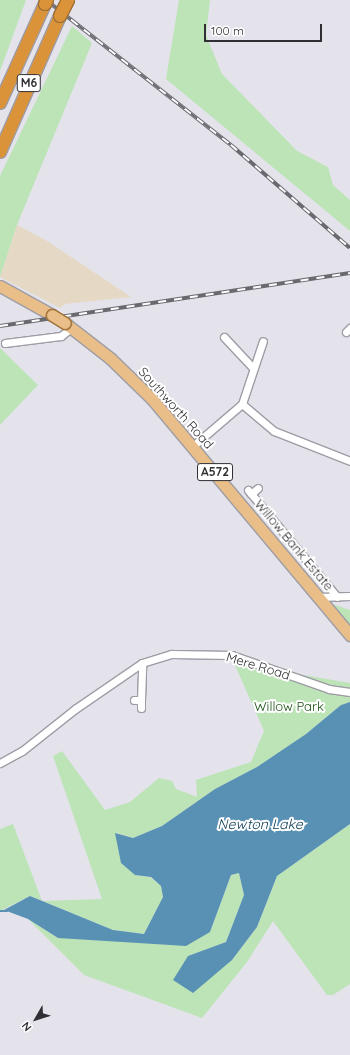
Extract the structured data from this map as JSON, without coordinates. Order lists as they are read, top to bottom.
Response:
{
  "streets": {
    "highway": ["M6"],
    "main road": ["Southworth Road", "A572"],
    "street": ["Willow Bank Estate", "Mere Road"]
  },
  "crossings": [
    ["Southworth Road", "Willow Bank Estate"]
  ],
  "water": ["Newton Lake"],
  "parks": ["Willow Park"],
  "scale_bar": "100 m",
  "north": "bottom left"
}
